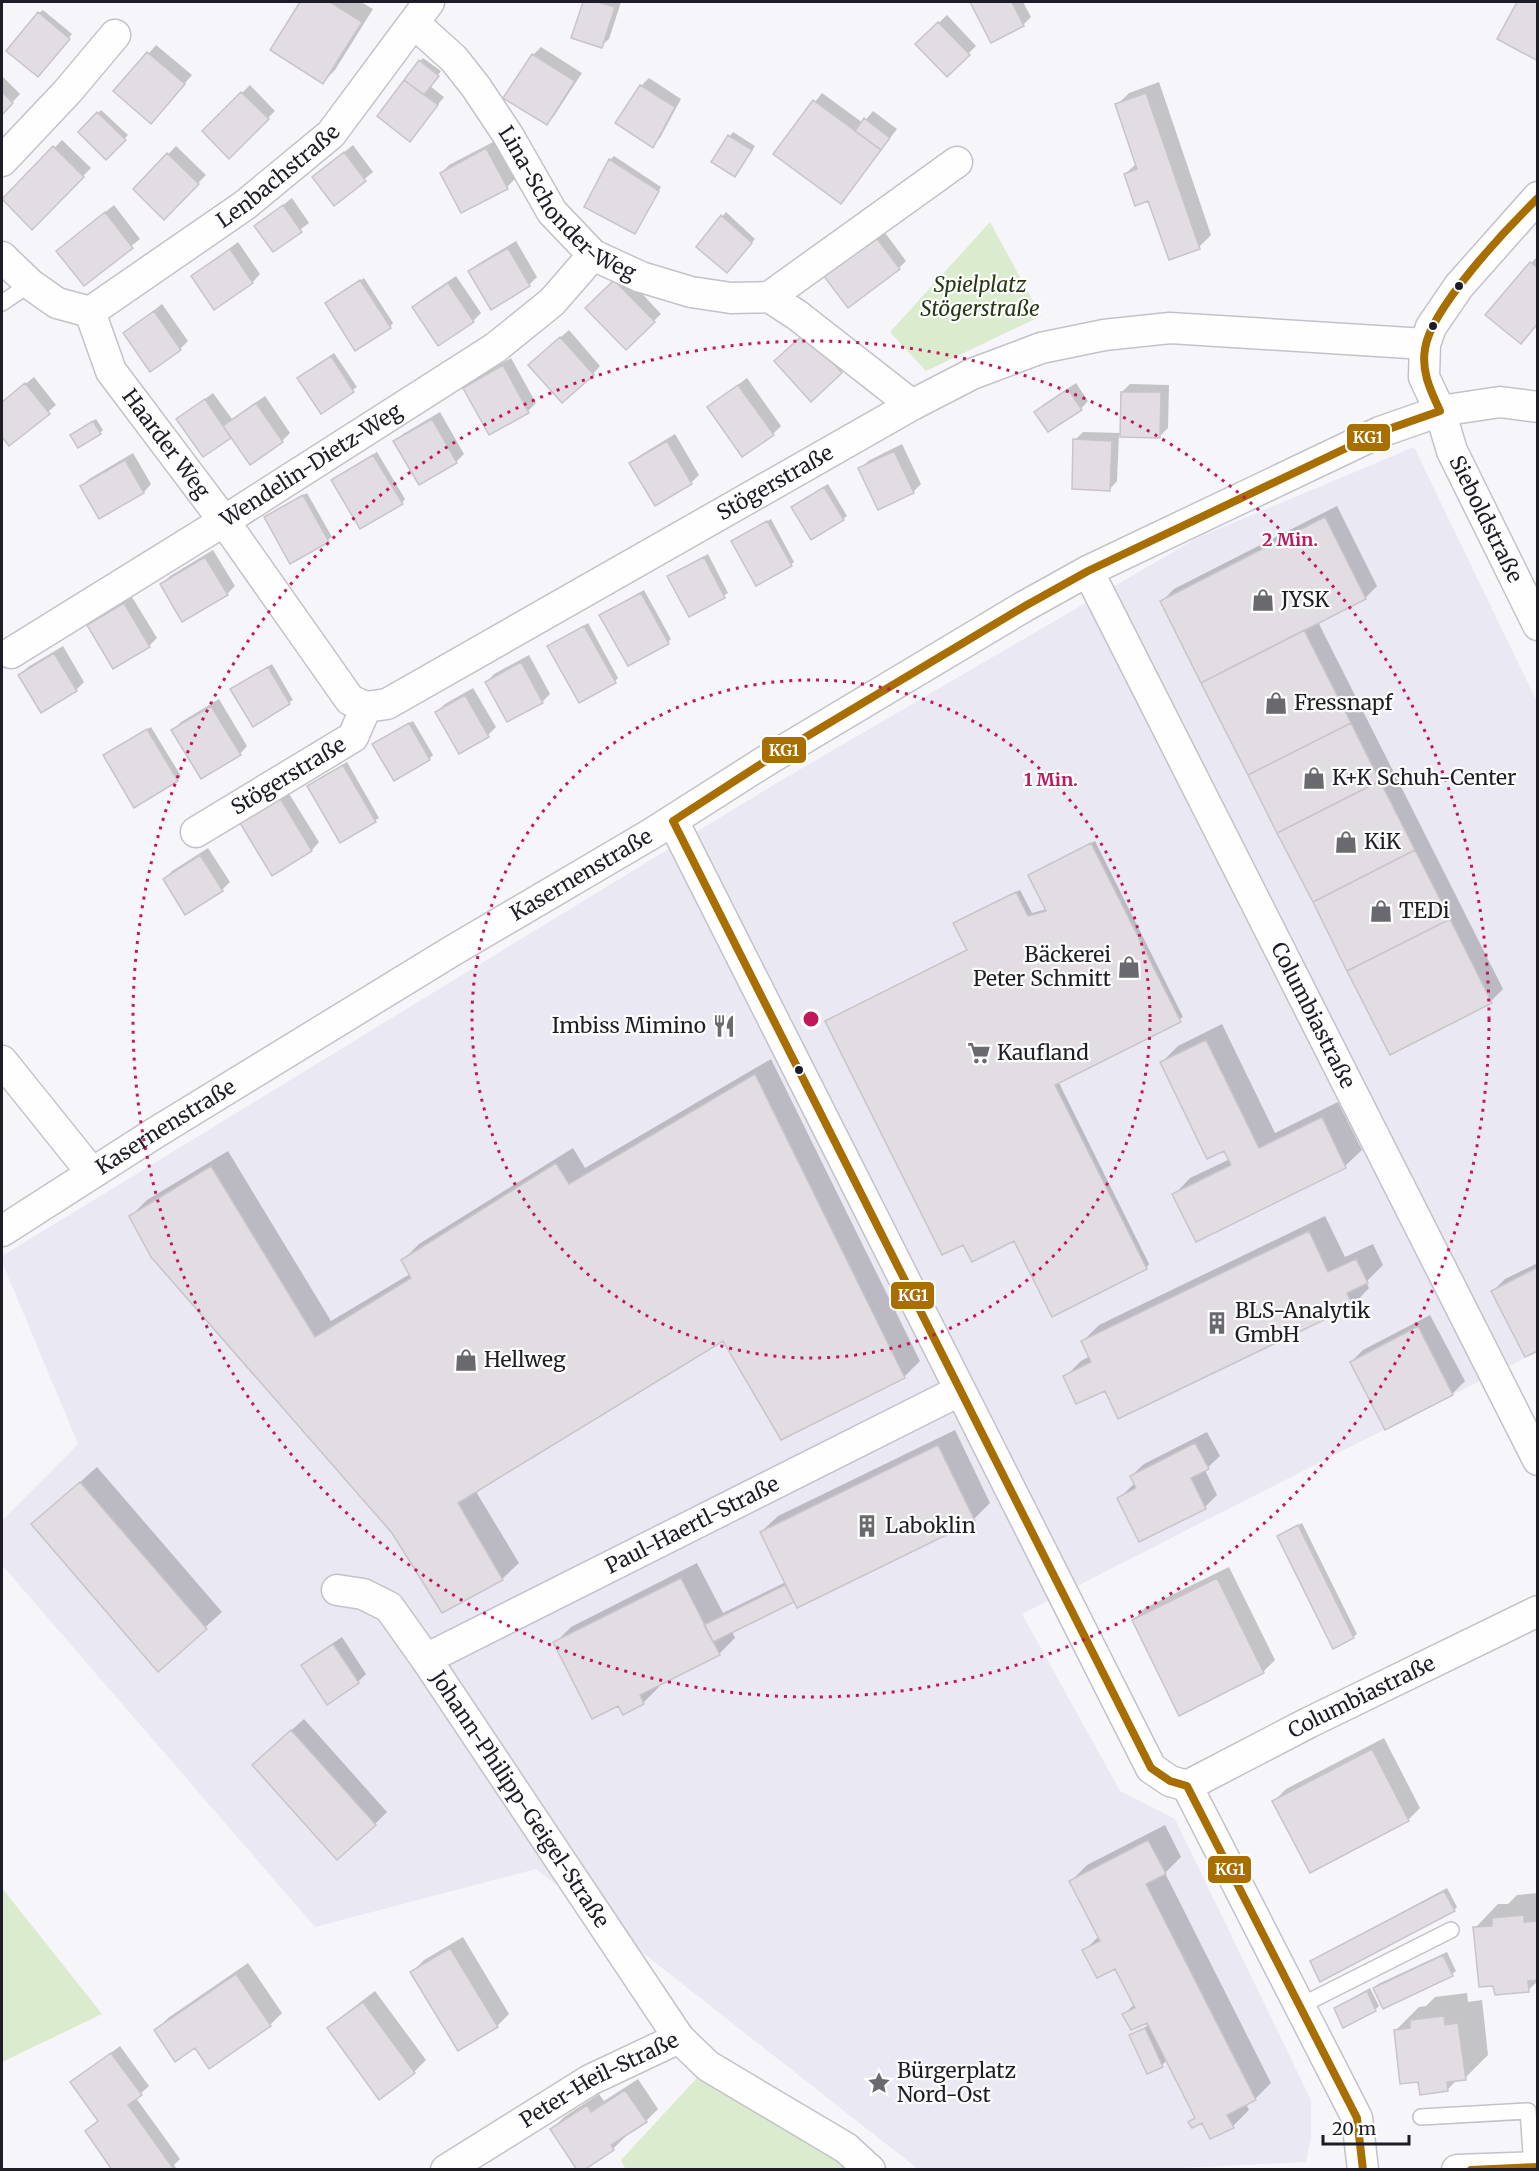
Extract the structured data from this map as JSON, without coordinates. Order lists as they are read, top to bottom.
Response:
{
  "streets": {
    "street": [
      "Lenbachstraße",
      "Lina-Schonder-Weg",
      "Haarder Weg",
      "Wendelin-Dietz-Weg",
      "Stögerstraße",
      "Sieboldstraße",
      "Kasernenstraße",
      "Columbiastraße",
      "Paul-Haertl-Straße",
      "Johann-Philipp-Geigel-Straße",
      "Peter-Heil-Straße"
    ]
  },
  "crossings": [
    ["Lenbachstraße", "Lina-Schonder-Weg"],
    ["Lenbachstraße", "Haarder Weg"],
    ["Lina-Schonder-Weg", "Wendelin-Dietz-Weg"],
    ["Haarder Weg", "Wendelin-Dietz-Weg"],
    ["Haarder Weg", "Stögerstraße"],
    ["Sieboldstraße", "Kasernenstraße"],
    ["Kasernenstraße", "Columbiastraße"],
    ["Paul-Haertl-Straße", "Johann-Philipp-Geigel-Straße"],
    ["Johann-Philipp-Geigel-Straße", "Peter-Heil-Straße"]
  ],
  "parks": ["Spielplatz Stögerstraße"],
  "places": {
    "shop": [
      "JYSK",
      "Fressnapf",
      "K+K Schuh-Center",
      "KiK",
      "TEDi",
      "Bäckerei Peter Schmitt",
      "Hellweg"
    ],
    "restaurant": ["Imbiss Mimino"],
    "supermarket": ["Kaufland"],
    "building": ["BLS-Analytik GmbH", "Laboklin"],
    "place": ["Bürgerplatz Nord-Ost"]
  },
  "lines": ["transit line KG1"],
  "scale_bar": "20 m",
  "rings": ["2 Min.", "1 Min."]
}
